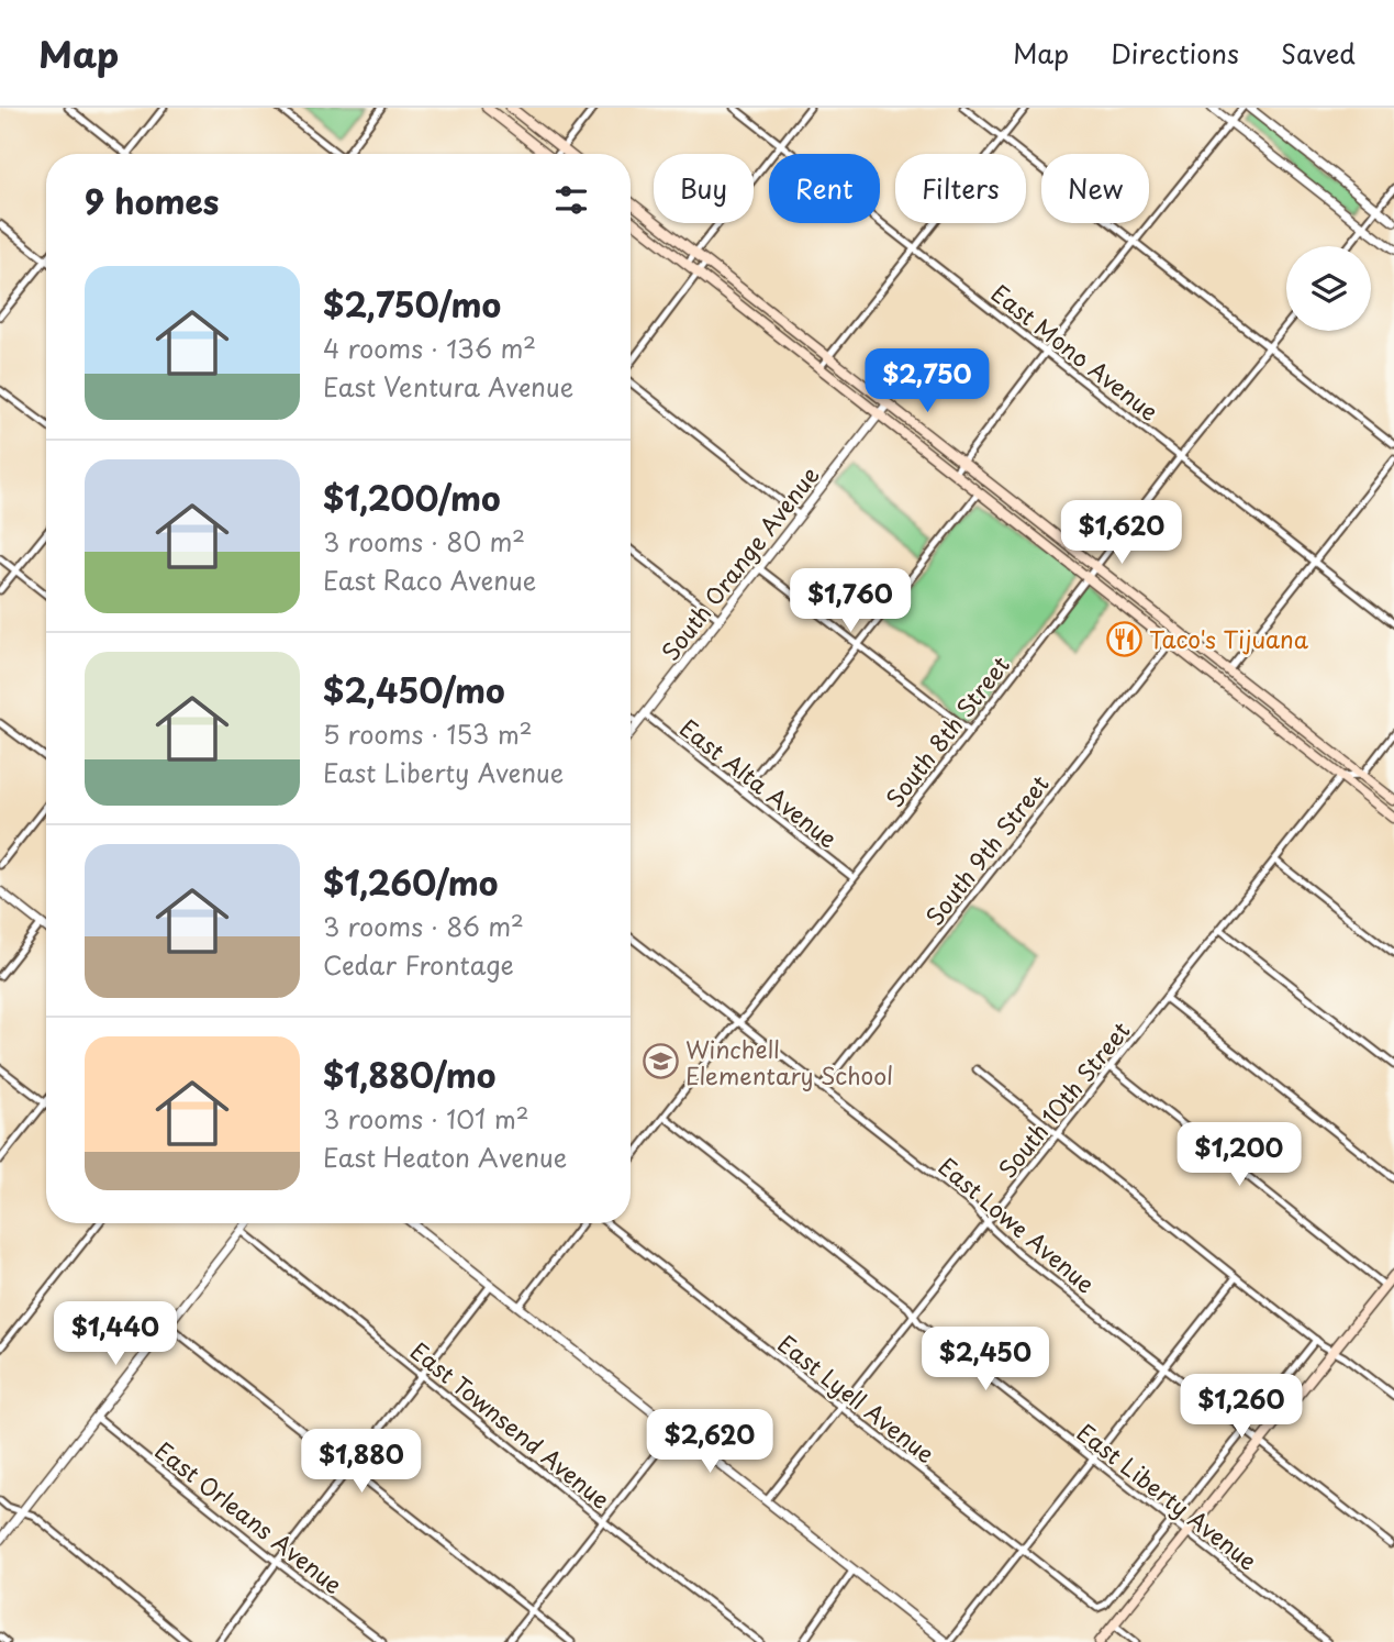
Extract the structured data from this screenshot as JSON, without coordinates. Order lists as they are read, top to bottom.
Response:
{
  "streets": {
    "street": [
      "East Mono Avenue",
      "South Orange Avenue",
      "South 8th Street",
      "East Alta Avenue",
      "South 9th Street",
      "South 10th Street",
      "East Lowe Avenue",
      "East Lyell Avenue",
      "East Townsend Avenue",
      "East Liberty Avenue",
      "East Orleans Avenue"
    ]
  },
  "crossings": [
    ["East Mono Avenue", "South 8th Street"],
    ["South Orange Avenue", "East Alta Avenue"],
    ["South 8th Street", "East Alta Avenue"],
    ["South 8th Street", "East Lowe Avenue"],
    ["South 8th Street", "East Liberty Avenue"],
    ["South 9th Street", "East Lowe Avenue"],
    ["South 10th Street", "East Lowe Avenue"],
    ["South 10th Street", "East Lyell Avenue"],
    ["South 10th Street", "East Liberty Avenue"],
    ["East Lyell Avenue", "East Liberty Avenue"]
  ],
  "places": {
    "restaurant": ["Taco's Tijuana"],
    "school or university": ["Winchell Elementary School"]
  },
  "page": {
    "header": "Map",
    "nav": ["Map", "Directions", "Saved"],
    "chip": [
      "Buy",
      "Rent",
      "Filters",
      "New"
    ],
    "heading": "9 homes",
    "list": [
      {
        "name": "$2,750/mo",
        "note": "4 rooms · 136 m² · East Ventura Avenue"
      },
      {
        "name": "$1,200/mo",
        "note": "3 rooms · 80 m² · East Raco Avenue"
      },
      {
        "name": "$2,450/mo",
        "note": "5 rooms · 153 m² · East Liberty Avenue"
      },
      {
        "name": "$1,260/mo",
        "note": "3 rooms · 86 m² · Cedar Frontage"
      },
      {
        "name": "$1,880/mo",
        "note": "3 rooms · 101 m² · East Heaton Avenue"
      }
    ],
    "price": [
      "$2,750",
      "$1,620",
      "$1,760",
      "$1,200",
      "$1,440",
      "$2,450",
      "$1,260",
      "$2,620",
      "$1,880"
    ]
  }
}
